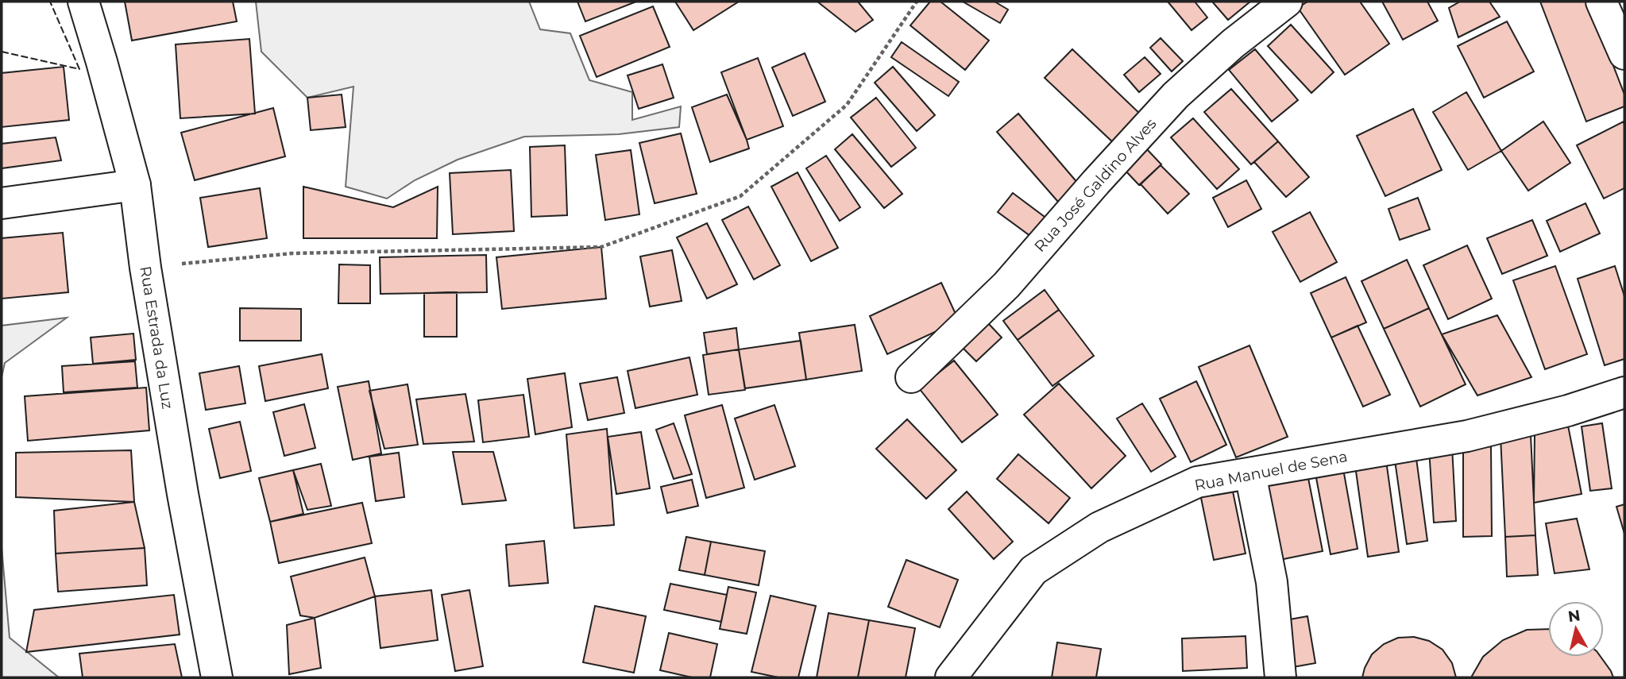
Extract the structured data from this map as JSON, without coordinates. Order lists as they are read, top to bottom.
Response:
{
  "streets": {
    "street": ["Rua José Galdino Alves", "Rua Estrada da Luz", "Rua Manuel de Sena"]
  },
  "north": "top"
}
